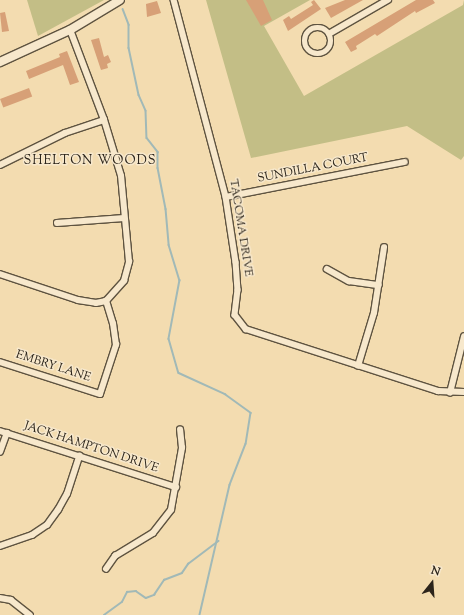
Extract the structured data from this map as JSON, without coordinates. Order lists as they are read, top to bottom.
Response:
{
  "streets": {
    "street": [
      "SUNDILLA COURT",
      "TACOMA DRIVE",
      "EMBRY LANE",
      "JACK HAMPTON DRIVE"
    ]
  },
  "crossings": [
    ["SUNDILLA COURT", "TACOMA DRIVE"]
  ],
  "districts": ["SHELTON WOODS"],
  "north": "top"
}
